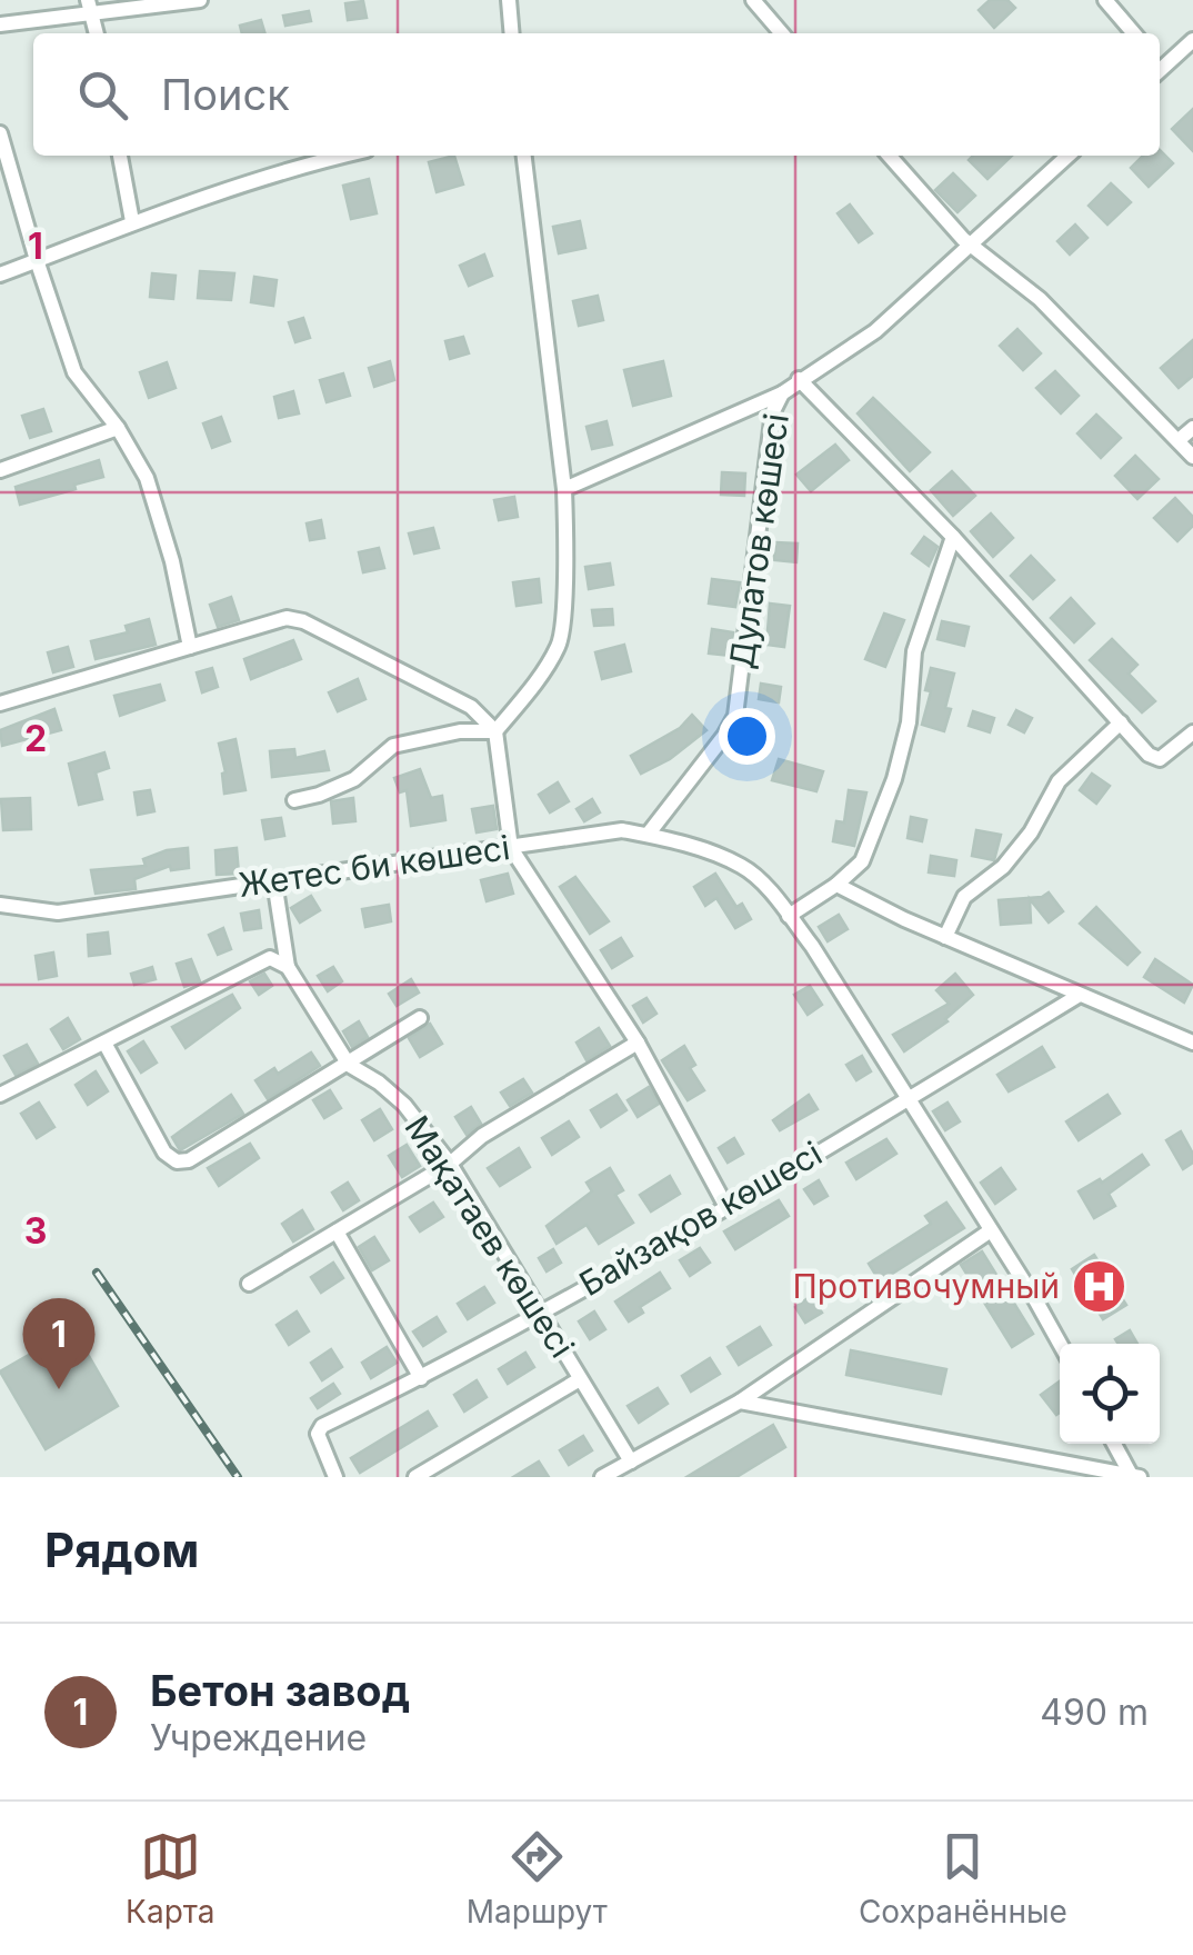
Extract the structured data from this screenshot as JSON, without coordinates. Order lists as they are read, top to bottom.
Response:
{
  "streets": {
    "street": [
      "Дулатов көшесі",
      "Жетес би көшесі",
      "Байзақов көшесі",
      "Мақатаев көшесі"
    ]
  },
  "crossings": [
    ["Дулатов көшесі", "Жетес би көшесі"],
    ["Байзақов көшесі", "Мақатаев көшесі"]
  ],
  "places": {
    "hospital": ["Противочумный"]
  },
  "page": {
    "search": "Поиск",
    "pins": "1",
    "heading": "Рядом",
    "list": [
      {
        "mark": "1",
        "name": "Бетон завод",
        "note": "Учреждение",
        "value": "490 m"
      }
    ],
    "nav": ["Карта", "Маршрут", "Сохранённые"]
  },
  "grid": {
    "rows": ["1", "2", "3"]
  }
}
